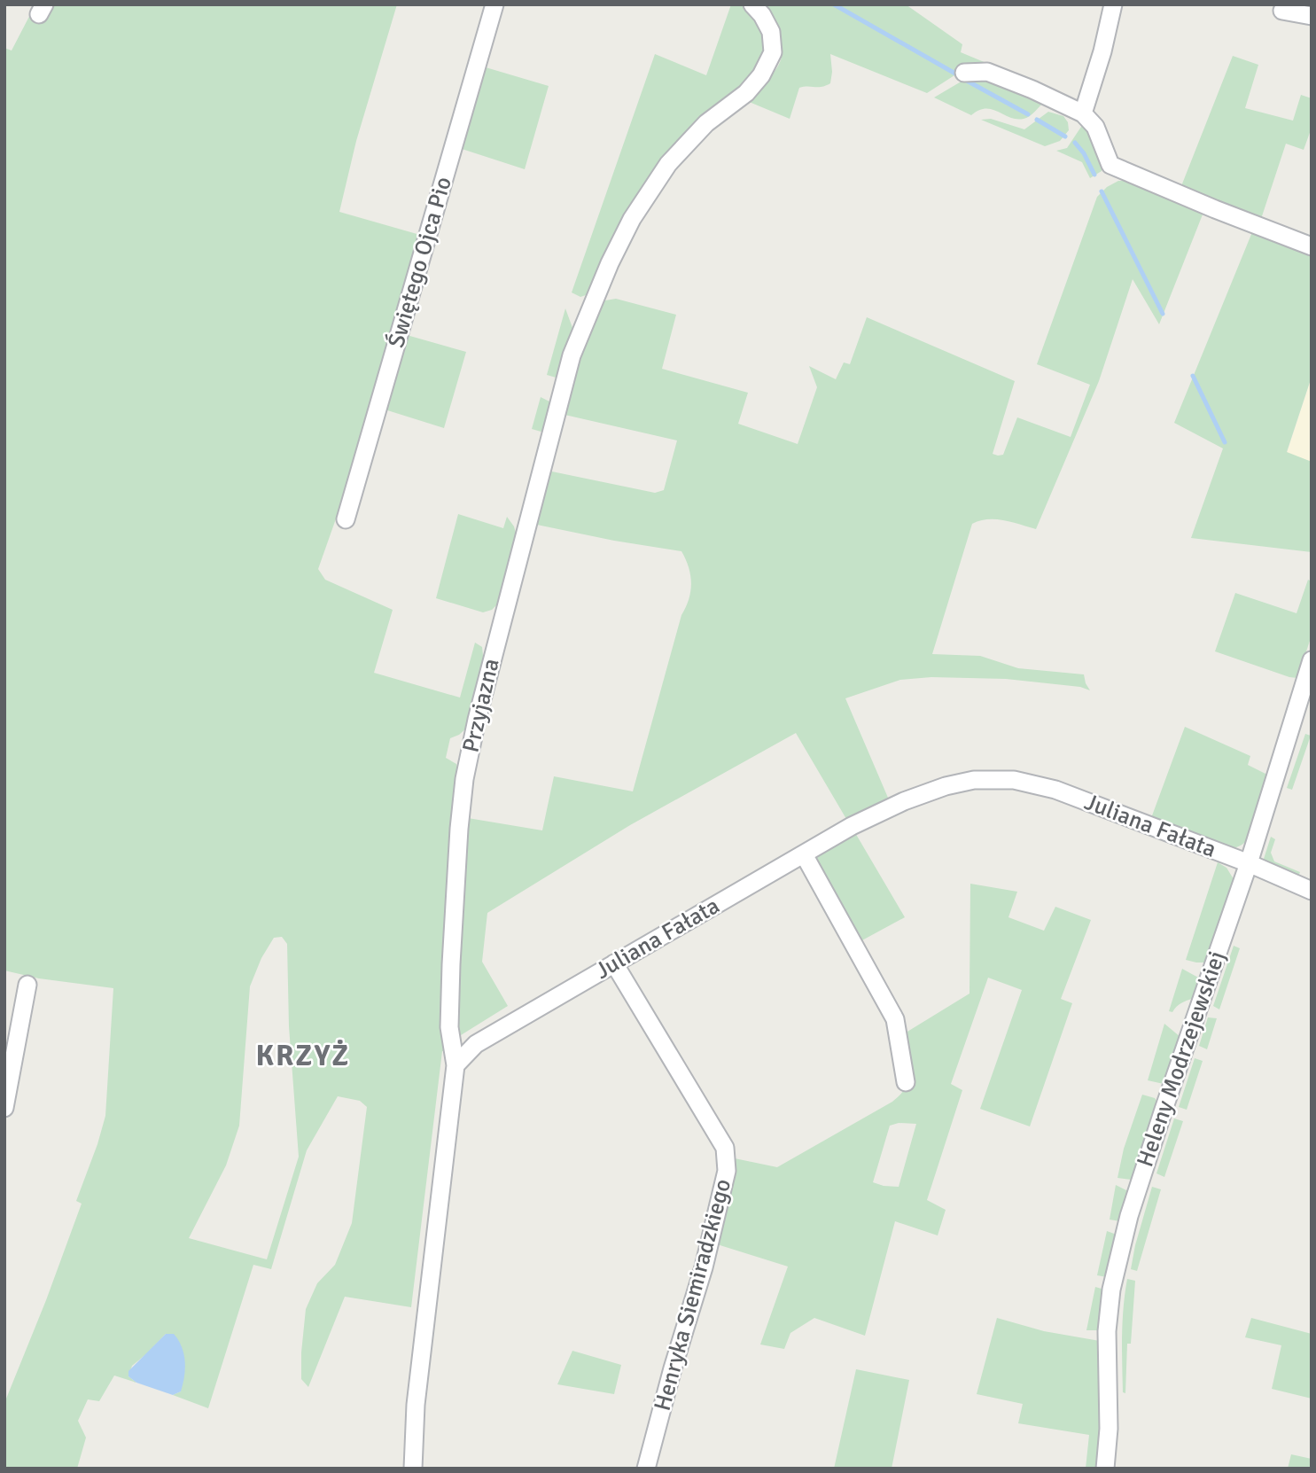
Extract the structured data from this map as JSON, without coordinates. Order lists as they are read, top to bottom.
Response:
{
  "streets": {
    "street": [
      "Świętego Ojca Pio",
      "Przyjazna",
      "Juliana Fałata",
      "Heleny Modrzejewskiej",
      "Henryka Siemiradzkiego"
    ]
  },
  "crossings": [
    ["Przyjazna", "Juliana Fałata"],
    ["Juliana Fałata", "Heleny Modrzejewskiej"],
    ["Juliana Fałata", "Henryka Siemiradzkiego"]
  ],
  "districts": ["KRZYŻ"]
}
